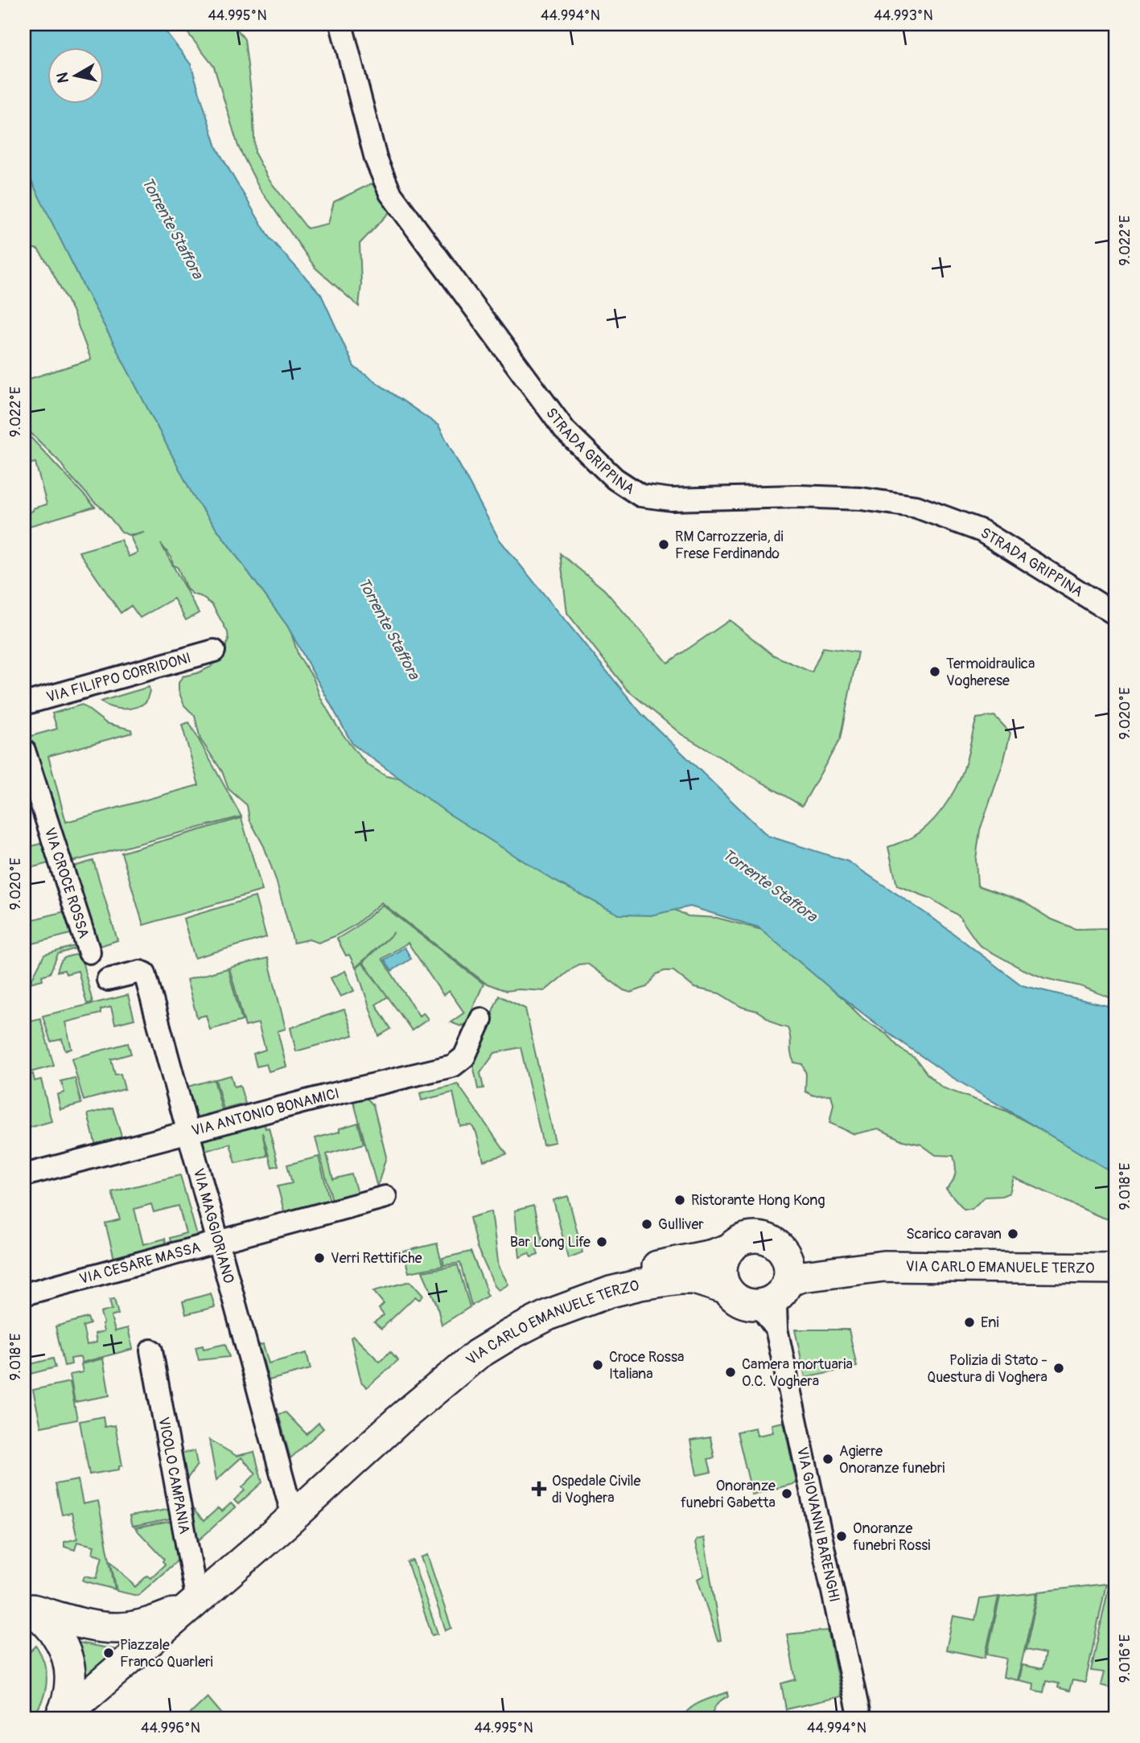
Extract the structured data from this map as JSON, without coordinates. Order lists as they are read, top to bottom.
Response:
{
  "streets": {
    "main road": ["VIA CARLO EMANUELE TERZO"],
    "street": [
      "STRADA GRIPPINA",
      "VIA FILIPPO CORRIDONI",
      "VIA CROCE ROSSA",
      "VIA ANTONIO BONAMICI",
      "VIA MAGGIORIANO",
      "VIA CESARE MASSA",
      "VICOLO CAMPANIA",
      "VIA GIOVANNI BARENGHI"
    ]
  },
  "crossings": [
    ["VIA ANTONIO BONAMICI", "VIA MAGGIORIANO"],
    ["VIA MAGGIORIANO", "VIA CESARE MASSA"],
    ["VIA MAGGIORIANO", "VIA CARLO EMANUELE TERZO"],
    ["VIA CARLO EMANUELE TERZO", "VICOLO CAMPANIA"],
    ["VIA CARLO EMANUELE TERZO", "VIA GIOVANNI BARENGHI"]
  ],
  "water": ["Torrente Staffora"],
  "places": {
    "other": [
      "RM Carrozzeria, di Frese Ferdinando",
      "Termoidraulica Vogherese",
      "Ristorante Hong Kong",
      "Gulliver",
      "Scarico caravan",
      "Bar Long Life",
      "Verri Rettifiche",
      "Eni",
      "Croce Rossa Italiana",
      "Polizia di Stato - Questura di Voghera",
      "Camera mortuaria O.C. Voghera",
      "Agierre Onoranze funebri",
      "Onoranze funebri Gabetta",
      "Onoranze funebri Rossi",
      "Piazzale Franco Quarleri"
    ],
    "health": ["Ospedale Civile di Voghera"]
  },
  "north": "left",
  "coordinates": [
    "44.995°N",
    "44.994°N",
    "44.993°N",
    "9.022°E",
    "9.020°E",
    "9.018°E",
    "9.016°E",
    "44.996°N"
  ]
}
